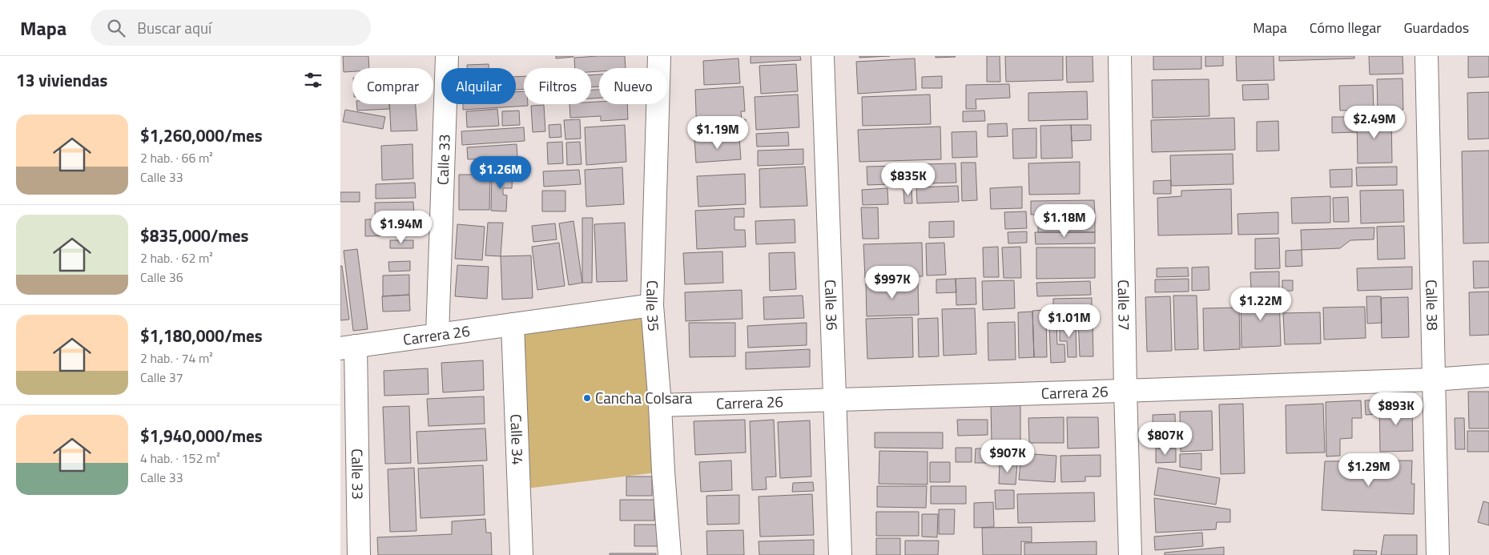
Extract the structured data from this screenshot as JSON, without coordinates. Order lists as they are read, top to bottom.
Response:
{
  "streets": {
    "street": [
      "Calle 33",
      "Calle 35",
      "Calle 36",
      "Calle 37",
      "Calle 38",
      "Carrera 26",
      "Calle 34"
    ]
  },
  "crossings": [
    ["Calle 33", "Carrera 26"],
    ["Calle 35", "Carrera 26"],
    ["Calle 36", "Carrera 26"],
    ["Calle 37", "Carrera 26"],
    ["Calle 38", "Carrera 26"],
    ["Carrera 26", "Calle 34"]
  ],
  "places": ["Cancha Colsara"],
  "page": {
    "header": "Mapa",
    "search": "Buscar aquí",
    "nav": ["Mapa", "Cómo llegar", "Guardados"],
    "heading": "13 viviendas",
    "chip": [
      "Comprar",
      "Alquilar",
      "Filtros",
      "Nuevo"
    ],
    "list": [
      {
        "name": "$1,260,000/mes",
        "note": "2 hab. · 66 m² · Calle 33"
      },
      {
        "name": "$835,000/mes",
        "note": "2 hab. · 62 m² · Calle 36"
      },
      {
        "name": "$1,180,000/mes",
        "note": "2 hab. · 74 m² · Calle 37"
      },
      {
        "name": "$1,940,000/mes",
        "note": "4 hab. · 152 m² · Calle 33"
      }
    ],
    "price": [
      "$2.49M",
      "$1.19M",
      "$1.26M",
      "$835K",
      "$1.18M",
      "$1.94M",
      "$997K",
      "$1.22M",
      "$1.01M",
      "$893K",
      "$807K",
      "$907K",
      "$1.29M"
    ]
  }
}
